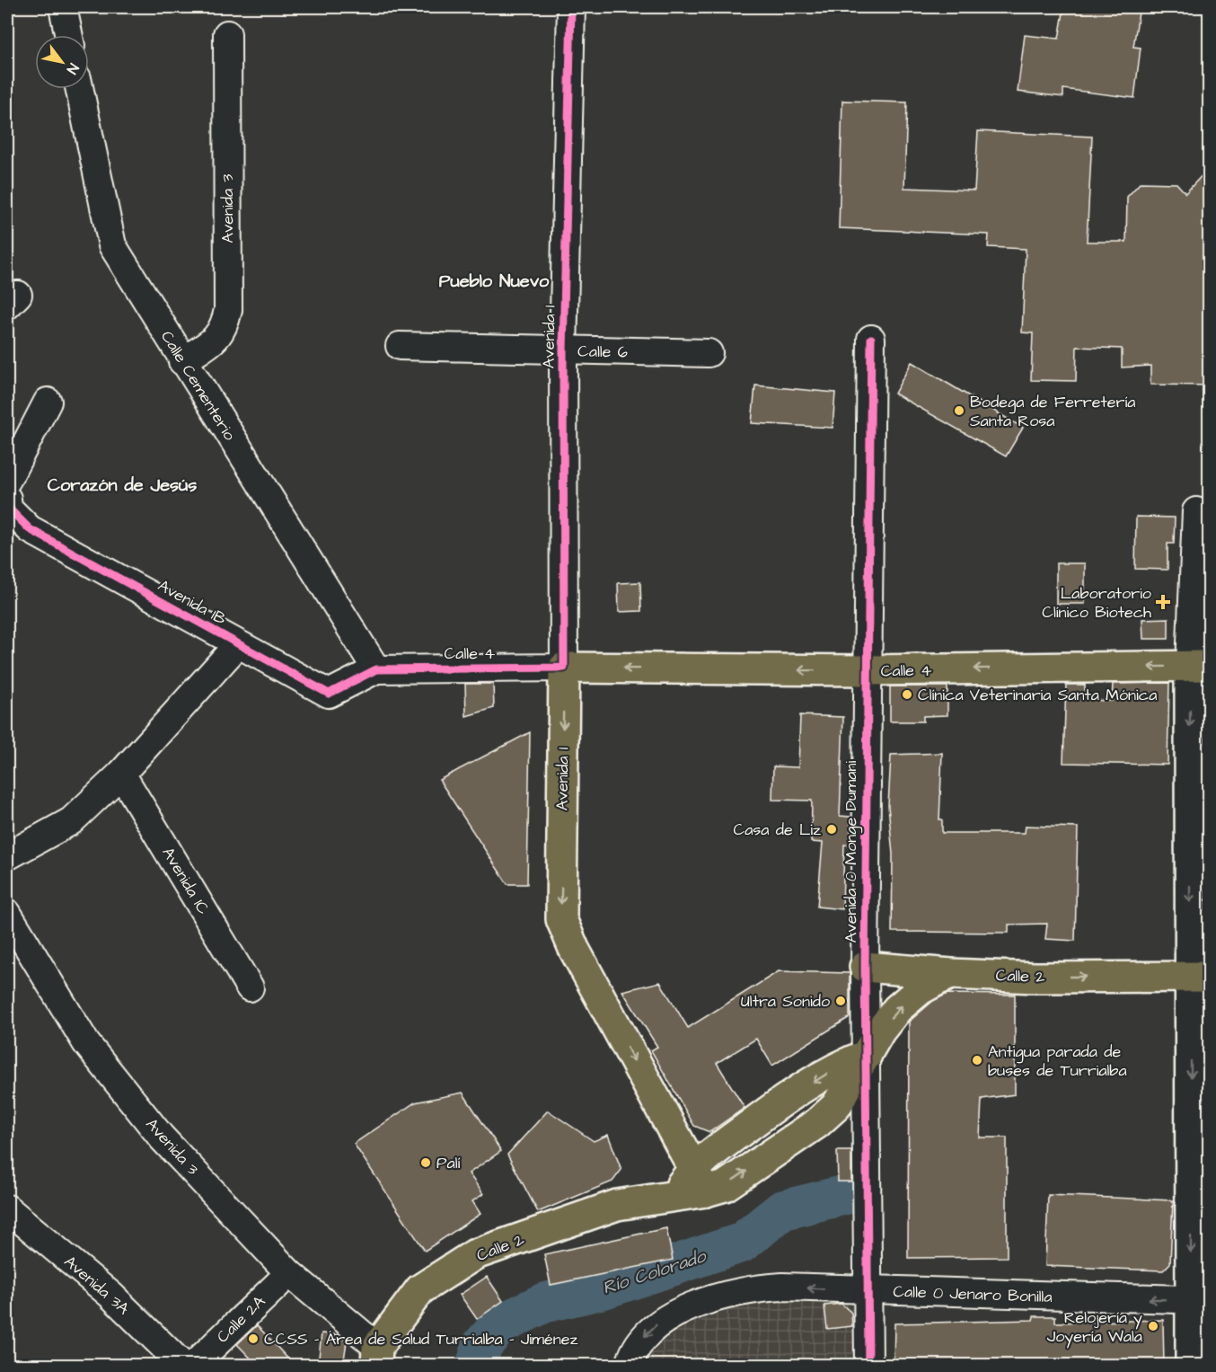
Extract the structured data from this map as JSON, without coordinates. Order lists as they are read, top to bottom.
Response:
{
  "streets": {
    "main road": ["Avenida 1", "Calle 4", "Calle 2"],
    "street": [
      "Avenida 3",
      "Calle 6",
      "Calle Cementerio",
      "Avenida 1B",
      "Avenida 0 Monge Dumani",
      "Avenida 1C",
      "Avenida 3A",
      "Calle 0 Jenaro Bonilla",
      "Calle 2A"
    ]
  },
  "crossings": [
    ["Avenida 3", "Calle Cementerio"],
    ["Avenida 3", "Calle 2"],
    ["Avenida 3", "Calle 2A"],
    ["Avenida 1", "Calle 6"],
    ["Avenida 1", "Calle 4"],
    ["Avenida 1", "Calle 2"],
    ["Calle Cementerio", "Avenida 1B"],
    ["Calle Cementerio", "Calle 4"],
    ["Avenida 1B", "Calle 4"],
    ["Calle 4", "Avenida 0 Monge Dumani"],
    ["Avenida 0 Monge Dumani", "Calle 2"],
    ["Avenida 0 Monge Dumani", "Calle 0 Jenaro Bonilla"]
  ],
  "one_way": ["Avenida 1", "Calle 4", "Calle 0 Jenaro Bonilla"],
  "districts": ["Pueblo Nuevo", "Corazón de Jesús"],
  "water": ["Río Colorado"],
  "places": {
    "other": [
      "Bodega de Ferretería Santa Rosa",
      "Clínica Veterinaria Santa Mónica",
      "Casa de Liz",
      "Ultra Sonido",
      "Antigua parada de buses de Turrialba",
      "Palí",
      "Relojería y Joyería Wala",
      "CCSS - Área de Salud Turrialba - Jiménez"
    ],
    "health": ["Laboratorio Clínico Biotech"]
  },
  "north": "bottom right"
}
